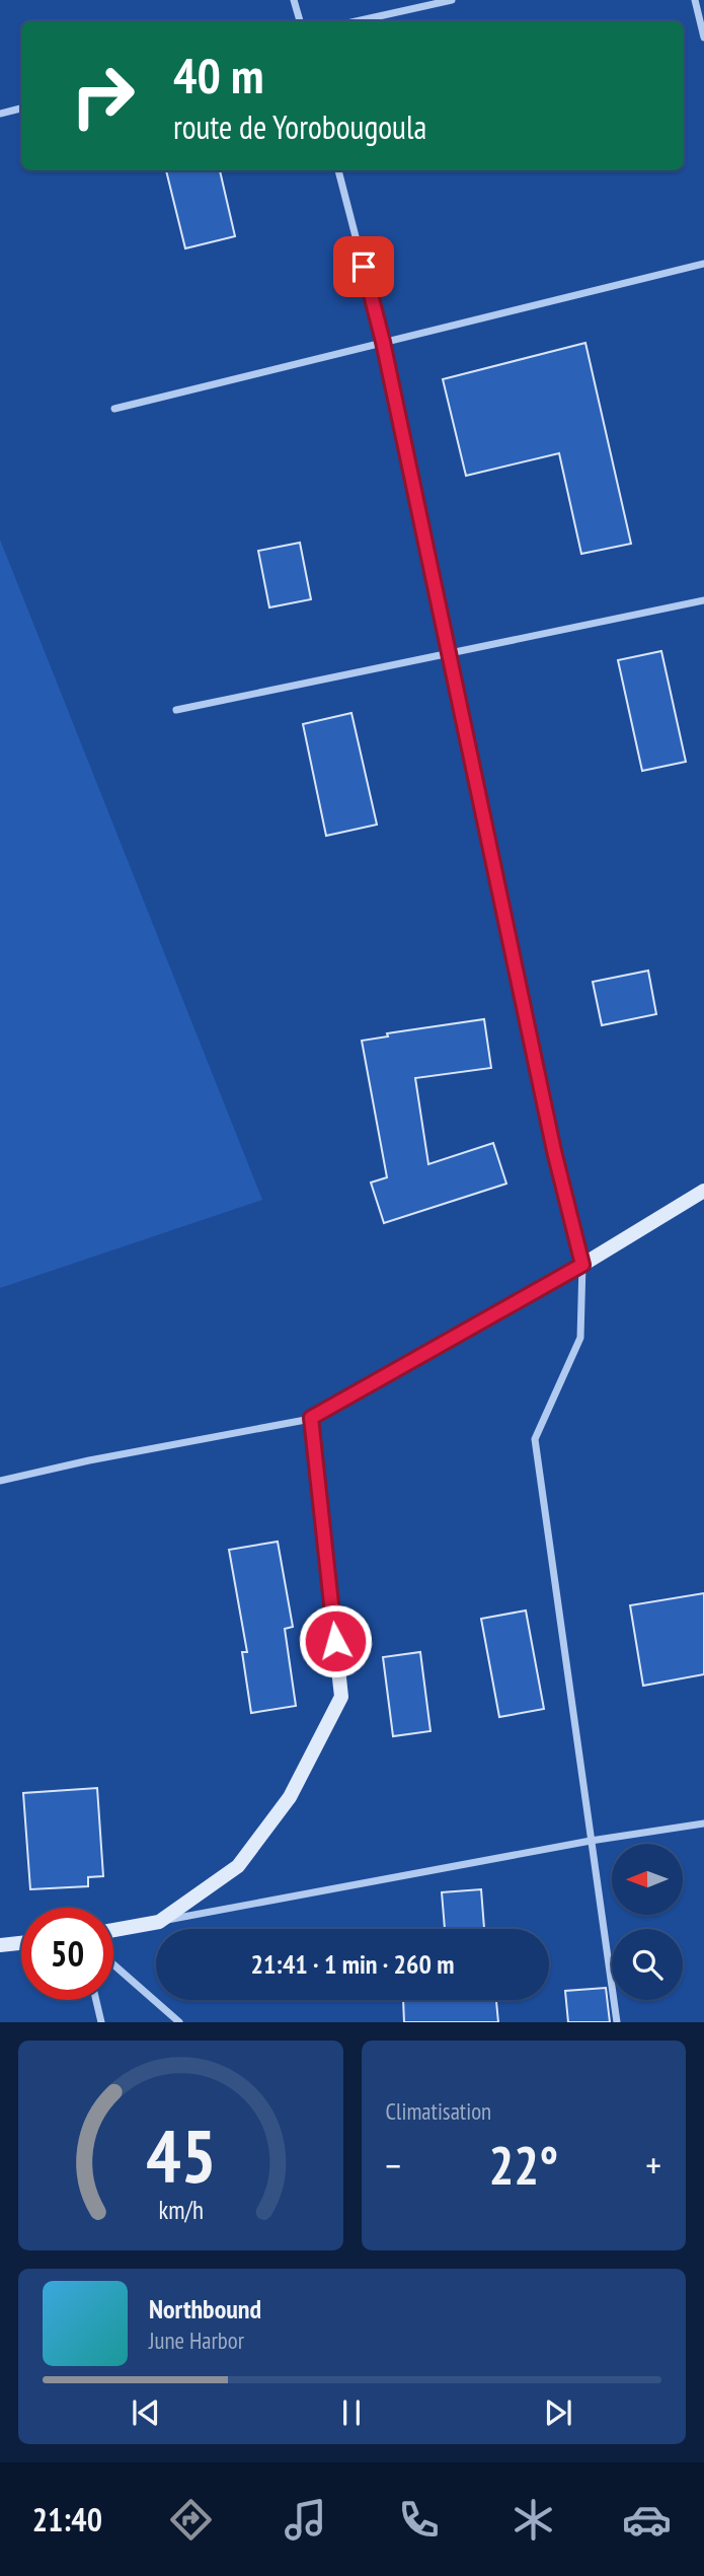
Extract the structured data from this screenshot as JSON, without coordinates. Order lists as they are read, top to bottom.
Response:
{
  "north": "left",
  "page": {
    "turn": ["40 m", "route de Yorobougoula"],
    "limit": "50",
    "trip": "21:41 · 1 min · 260 m",
    "tile": "Climatisation",
    "heat": ["−", "22°", "+"],
    "song": ["Northbound", "June Harbor"],
    "tabs": "21:40",
    "gauge": ["45", "km/h"]
  }
}
